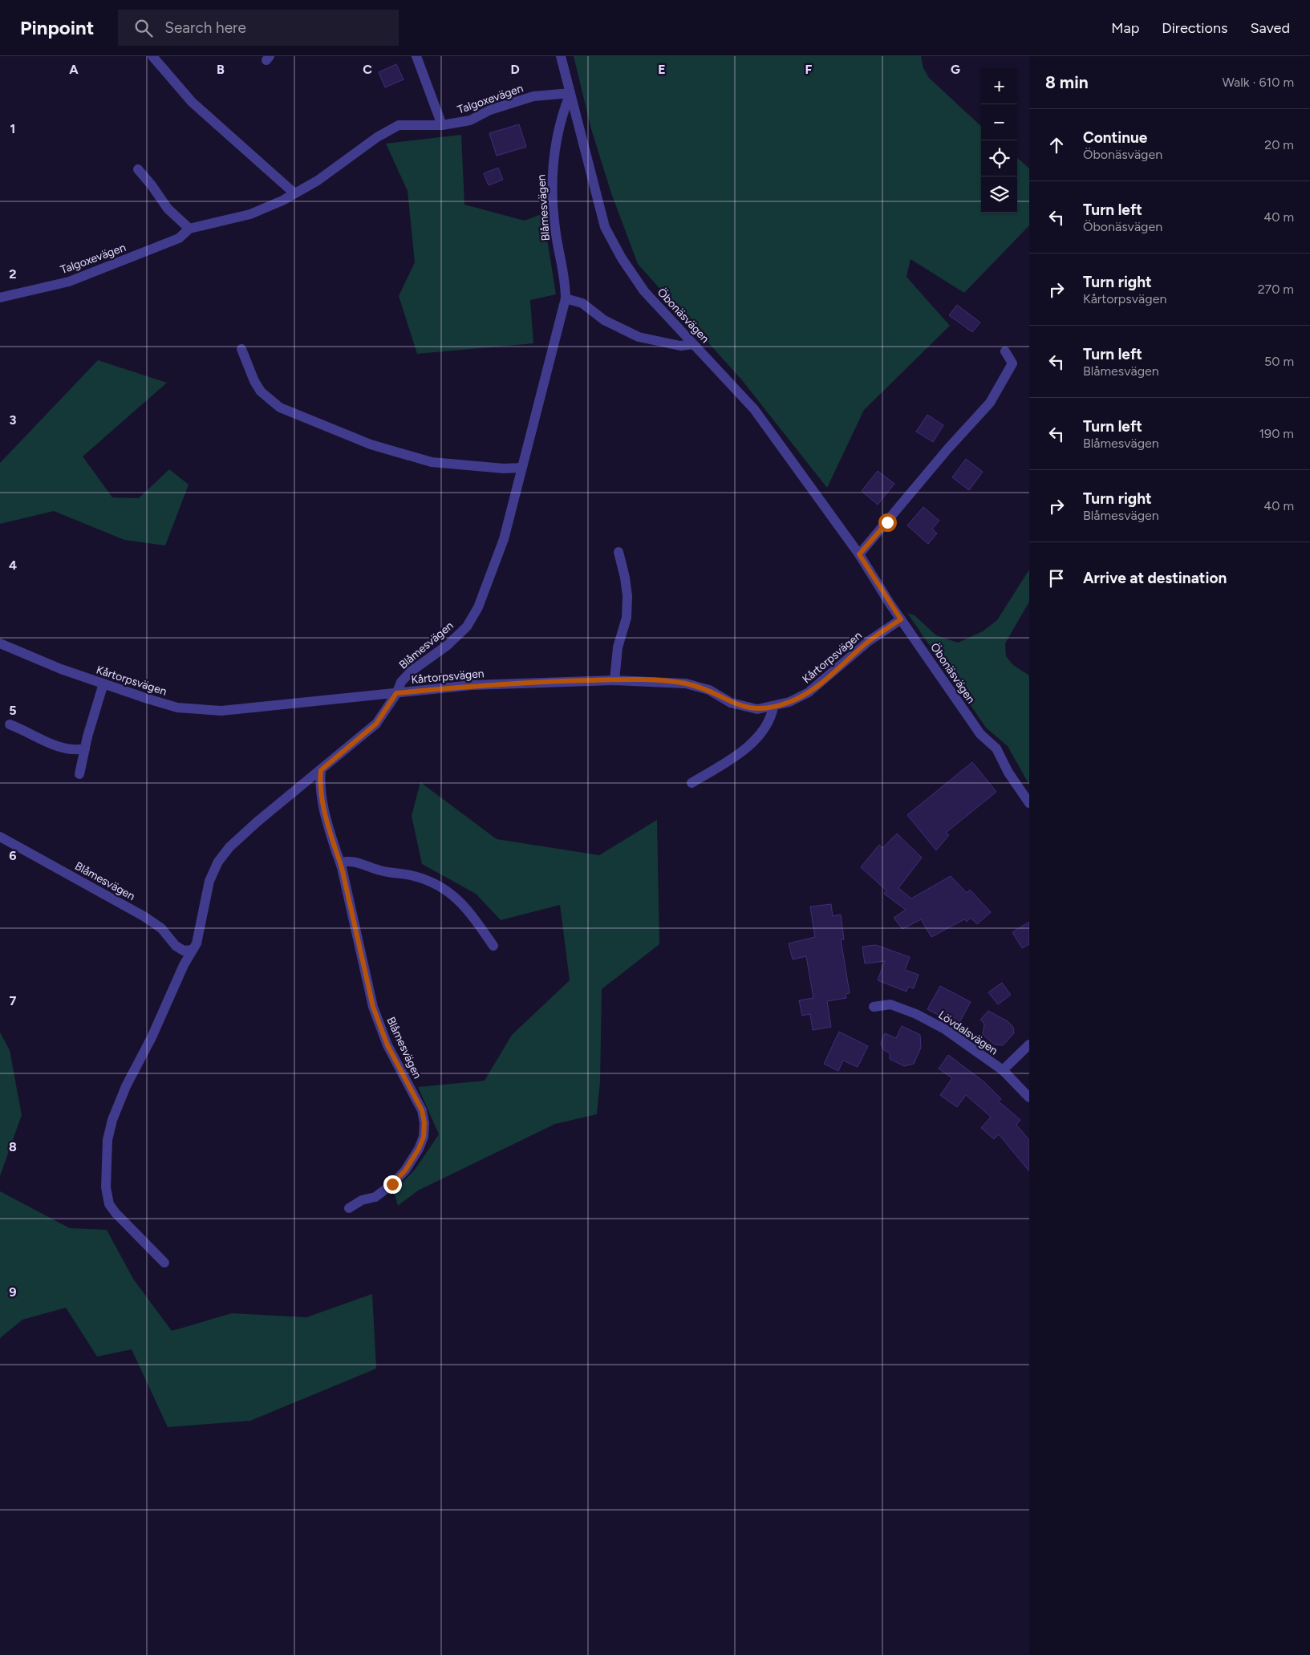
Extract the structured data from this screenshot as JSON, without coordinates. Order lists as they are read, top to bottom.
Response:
{
  "streets": {
    "street": [
      "Talgoxevägen",
      "Blåmesvägen",
      "Öbonäsvägen",
      "Kårtorpsvägen",
      "Lövdalsvägen"
    ]
  },
  "crossings": [
    ["Talgoxevägen", "Blåmesvägen"],
    ["Talgoxevägen", "Öbonäsvägen"],
    ["Blåmesvägen", "Öbonäsvägen"],
    ["Blåmesvägen", "Kårtorpsvägen"],
    ["Öbonäsvägen", "Kårtorpsvägen"]
  ],
  "page": {
    "header": "Pinpoint",
    "search": "Search here",
    "nav": ["Map", "Directions", "Saved"],
    "heading": ["8 min", "Walk · 610 m"],
    "map_buttons": ["+", "−"],
    "list": [
      ["Continue", "Öbonäsvägen", "20 m"],
      ["Turn left", "Öbonäsvägen", "40 m"],
      ["Turn right", "Kårtorpsvägen", "270 m"],
      ["Turn left", "Blåmesvägen", "50 m"],
      ["Turn left", "Blåmesvägen", "190 m"],
      ["Turn right", "Blåmesvägen", "40 m"],
      "Arrive at destination"
    ]
  },
  "grid": {
    "columns": [
      "A",
      "B",
      "C",
      "D",
      "E",
      "F",
      "G"
    ],
    "rows": [
      "1",
      "2",
      "3",
      "4",
      "5",
      "6",
      "7",
      "8",
      "9"
    ]
  }
}
